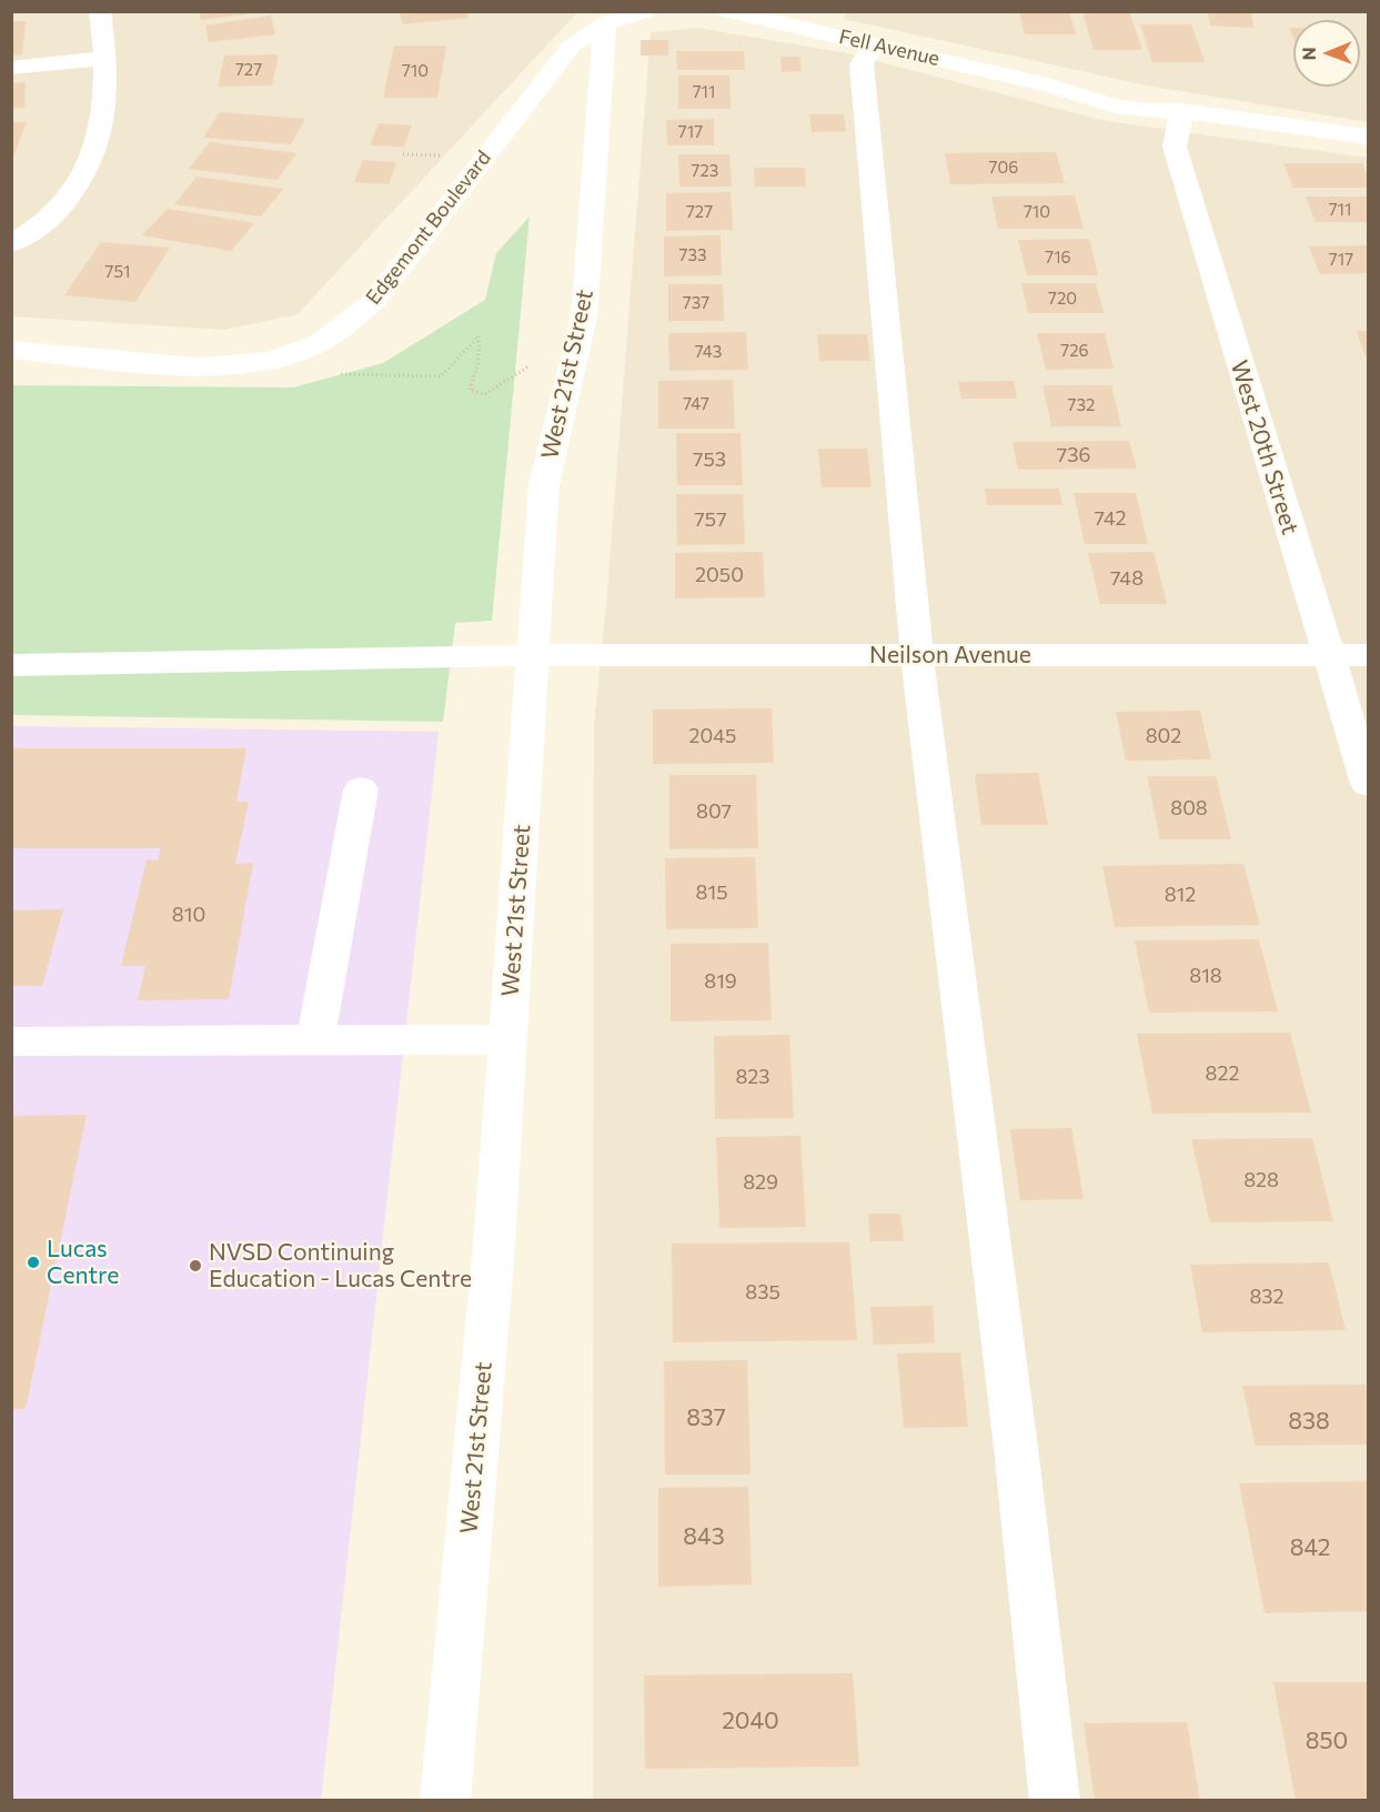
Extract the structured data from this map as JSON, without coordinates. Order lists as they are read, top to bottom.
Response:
{
  "streets": {
    "street": [
      "Fell Avenue",
      "Edgemont Boulevard",
      "West 21st Street",
      "West 20th Street",
      "Neilson Avenue"
    ]
  },
  "crossings": [
    ["Fell Avenue", "West 20th Street"],
    ["Edgemont Boulevard", "West 21st Street"],
    ["West 21st Street", "Neilson Avenue"],
    ["West 20th Street", "Neilson Avenue"]
  ],
  "places": ["Lucas Centre", "NVSD Continuing Education - Lucas Centre"],
  "house_numbers": [
    "727",
    "710",
    "711",
    "717",
    "706",
    "723",
    "711",
    "727",
    "710",
    "733",
    "716",
    "717",
    "751",
    "720",
    "737",
    "726",
    "743",
    "747",
    "732",
    "736",
    "753",
    "742",
    "757",
    "2050",
    "748",
    "2045",
    "802",
    "808",
    "807",
    "815",
    "812",
    "810",
    "818",
    "819",
    "822",
    "823",
    "828",
    "829",
    "835",
    "832",
    "837",
    "838",
    "843",
    "842",
    "2040",
    "850"
  ],
  "north": "left"
}
